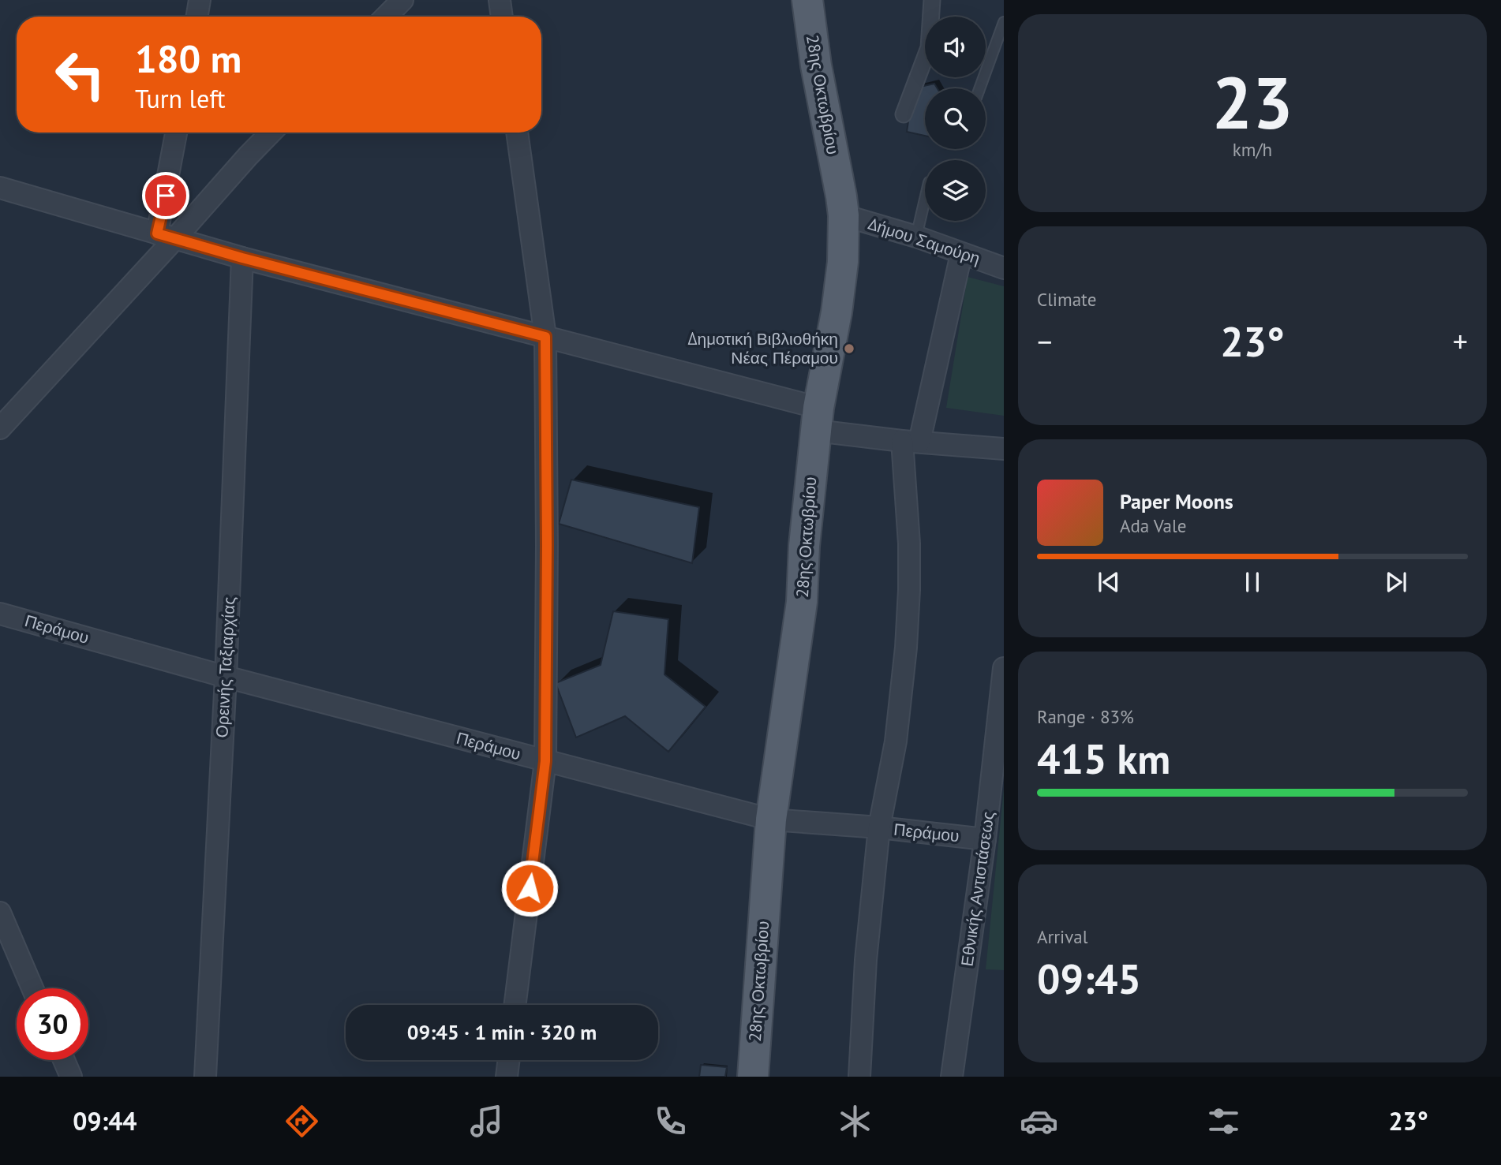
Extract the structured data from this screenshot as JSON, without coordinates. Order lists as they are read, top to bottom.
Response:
{
  "streets": {
    "main road": ["28ης Οκτωβρίου"],
    "street": [
      "Δήμου Σαμούρη",
      "Περάμου",
      "Ορεινής Ταξιαρχίας",
      "Εθνικής Αντιστάσεως"
    ]
  },
  "crossings": [
    ["28ης Οκτωβρίου", "Δήμου Σαμούρη"],
    ["28ης Οκτωβρίου", "Περάμου"],
    ["Περάμου", "Ορεινής Ταξιαρχίας"],
    ["Περάμου", "Εθνικής Αντιστάσεως"]
  ],
  "places": ["Δημοτική Βιβλιοθήκη Νέας Πέραμου"],
  "page": {
    "tile": [
      ["23", "km/h"],
      "Climate",
      ["Range · 83%", "415 km"],
      ["Arrival", "09:45"]
    ],
    "turn": ["180 m", "Turn left"],
    "heat": ["−", "23°", "+"],
    "song": ["Paper Moons", "Ada Vale"],
    "limit": "30",
    "trip": "09:45 · 1 min · 320 m",
    "tabs": ["09:44", "23°"]
  }
}
